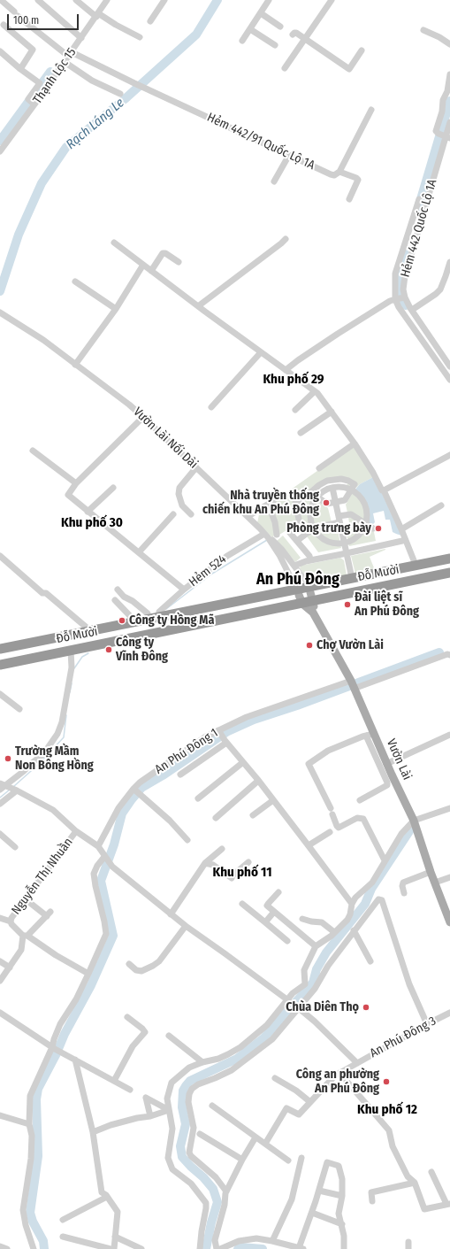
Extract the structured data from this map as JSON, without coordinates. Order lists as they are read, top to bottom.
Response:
{
  "streets": {
    "highway": ["Đỗ Mười"],
    "main road": ["Vườn Lài"],
    "street": [
      "Thạnh Lộc 15",
      "Hẻm 442/91 Quốc Lộ 1A",
      "Hẻm 442 Quốc Lộ 1A",
      "Vườn Lài Nối Dài",
      "Hẻm 524",
      "An Phú Đông 1",
      "Nguyễn Thị Nhuần",
      "An Phú Đông 3"
    ]
  },
  "crossings": [
    ["Thạnh Lộc 15", "Hẻm 442/91 Quốc Lộ 1A"],
    ["Vườn Lài Nối Dài", "Hẻm 524"],
    ["Vườn Lài Nối Dài", "Đỗ Mười"],
    ["Vườn Lài Nối Dài", "Vườn Lài"],
    ["Hẻm 524", "Đỗ Mười"],
    ["Hẻm 524", "Vườn Lài"],
    ["Đỗ Mười", "Vườn Lài"],
    ["An Phú Đông 1", "Vườn Lài"]
  ],
  "districts": [
    "Khu phố 29",
    "Khu phố 30",
    "An Phú Đông",
    "Khu phố 11",
    "Khu phố 12"
  ],
  "water": ["Rạch Láng Le"],
  "places": [
    "Nhà truyền thống chiến khu An Phú Đông",
    "Phòng trưng bày",
    "Đài liệt sĩ An Phú Đông",
    "Công ty Hồng Mã",
    "Chợ Vườn Lài",
    "Công ty Vĩnh Đông",
    "Trường Mầm Non Bông Hồng",
    "Chùa Diên Thọ",
    "Công an phường An Phú Đông"
  ],
  "scale_bar": "100 m"
}
